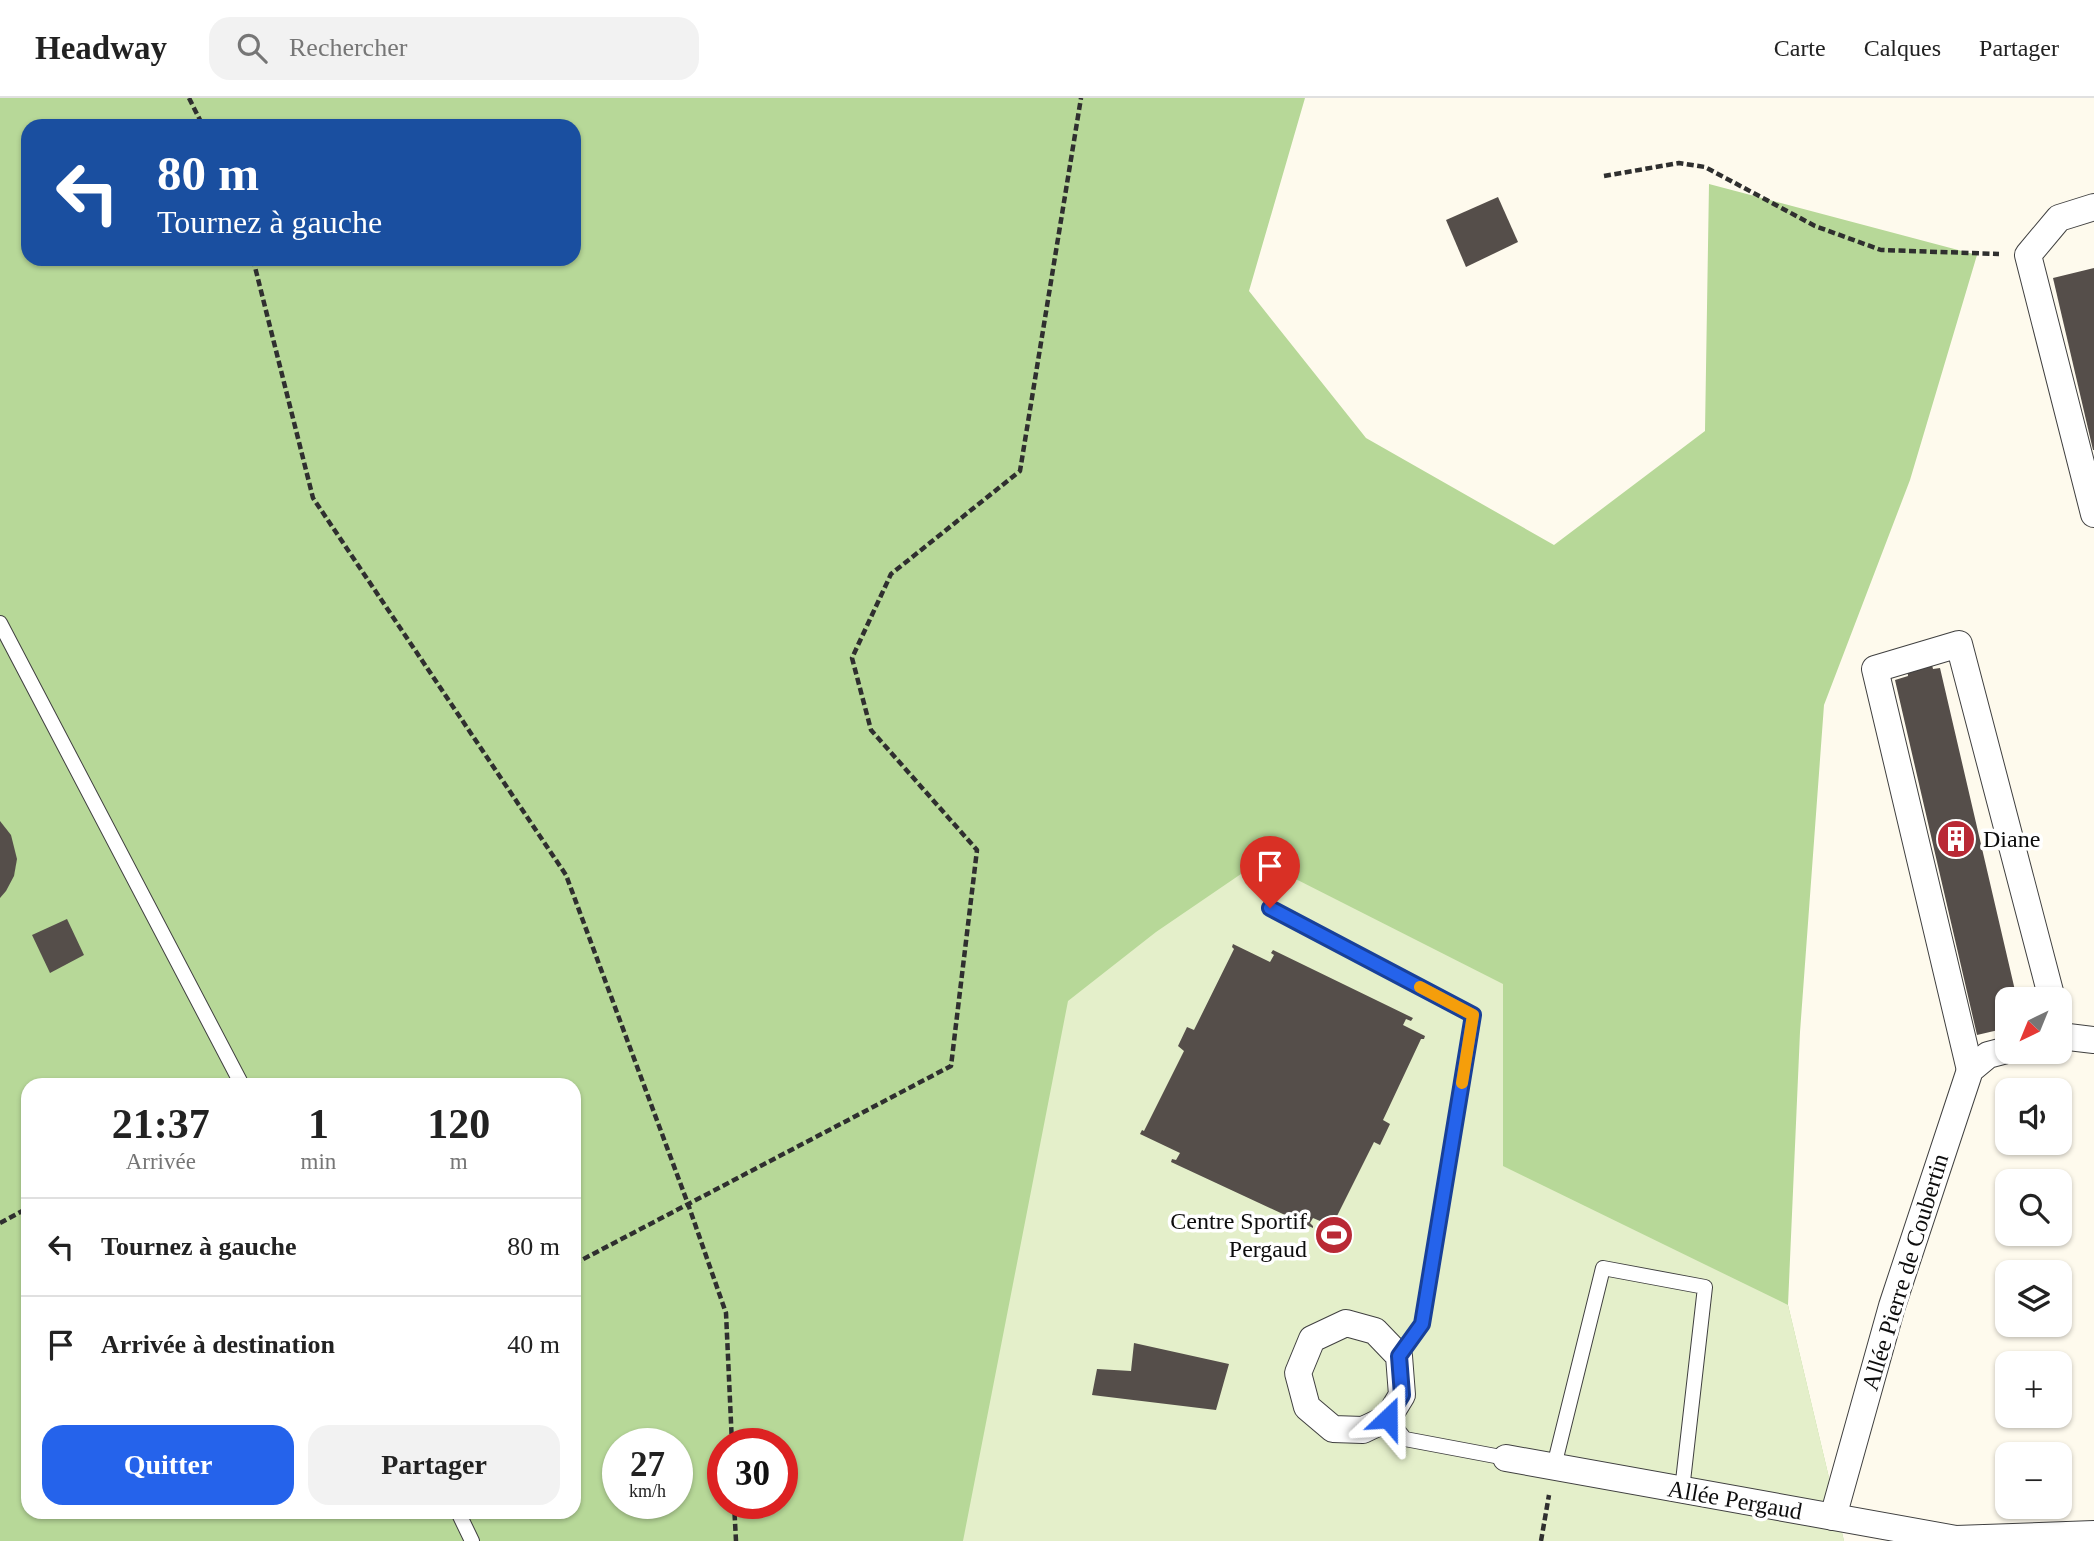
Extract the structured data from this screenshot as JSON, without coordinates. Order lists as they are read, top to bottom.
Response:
{
  "streets": {
    "street": ["Allée Pierre de Coubertin", "Allée Pergaud"]
  },
  "crossings": [
    ["Allée Pierre de Coubertin", "Allée Pergaud"]
  ],
  "places": {
    "building": ["Diane"],
    "sports": ["Centre Sportif Pergaud"]
  },
  "north": "bottom left",
  "page": {
    "header": "Headway",
    "search": "Rechercher",
    "nav": ["Carte", "Calques", "Partager"],
    "turn": ["80 m", "Tournez à gauche"],
    "map_buttons": ["+", "−"],
    "eta": [
      "21:37",
      "Arrivée",
      "1",
      "min",
      "120",
      "m"
    ],
    "list": [
      {
        "name": "Tournez à gauche",
        "value": "80 m"
      },
      {
        "name": "Arrivée à destination",
        "value": "40 m"
      }
    ],
    "buttons": ["Quitter", "Partager"],
    "speed": "27 km/h",
    "limit": "30"
  }
}
